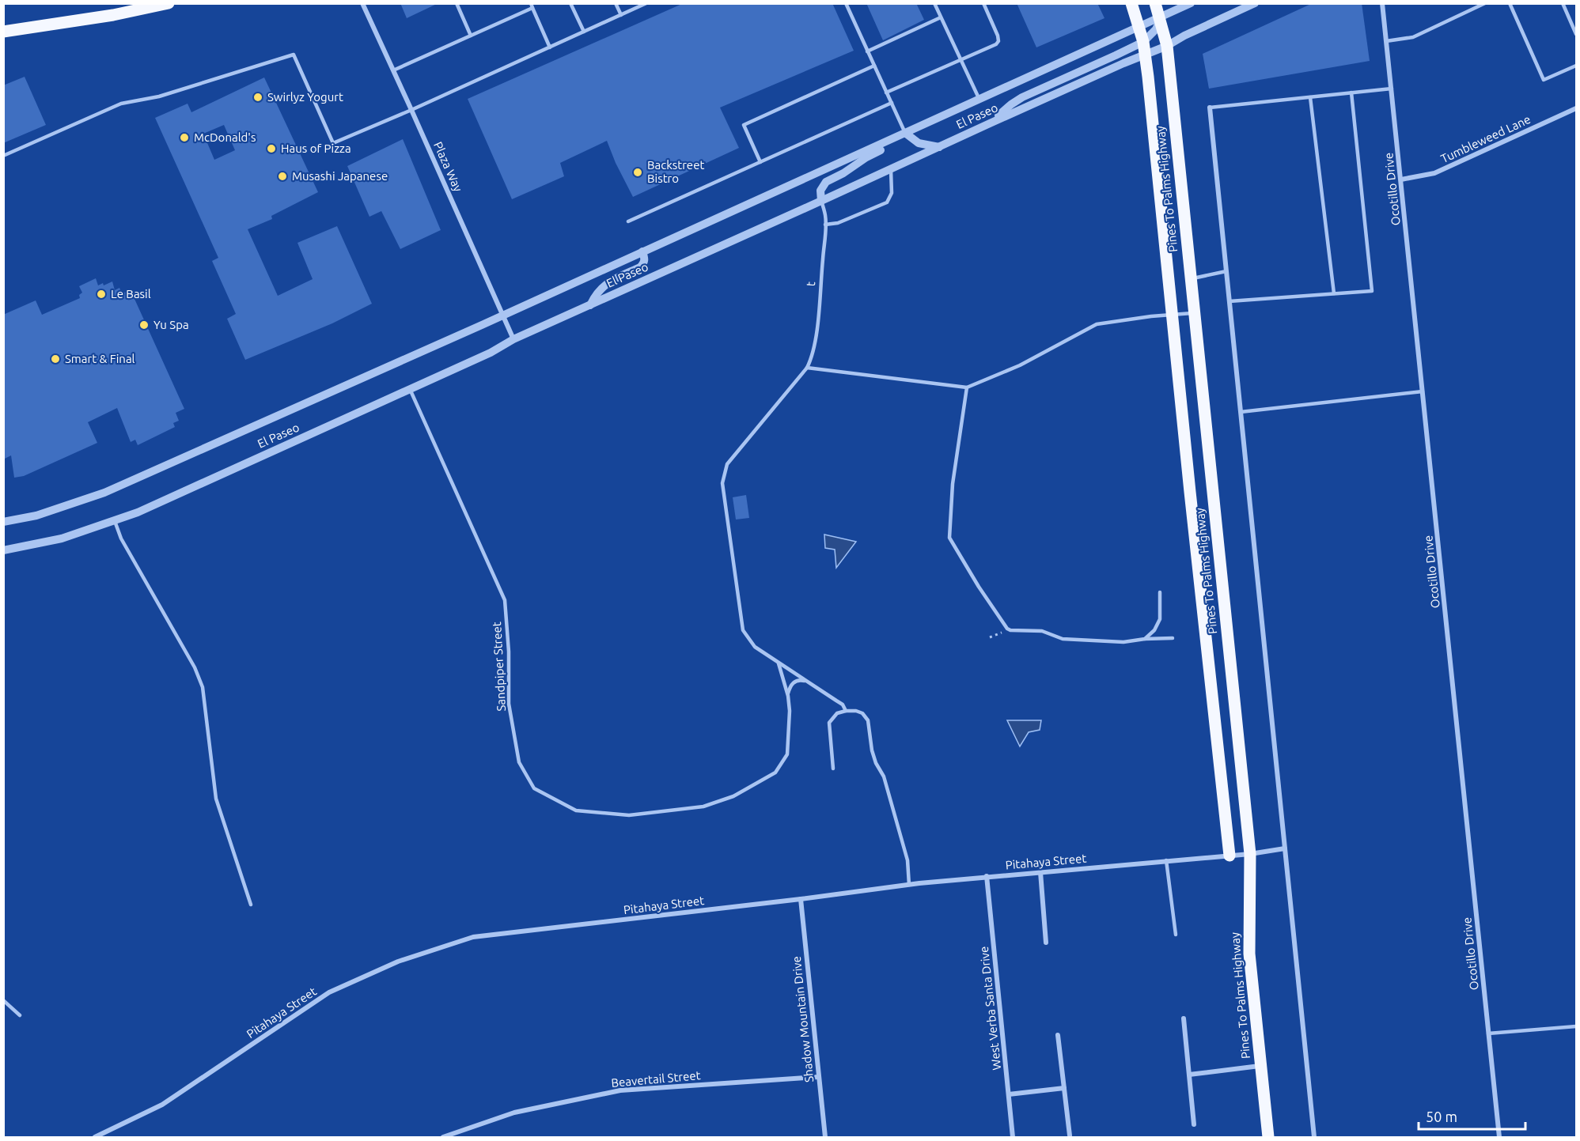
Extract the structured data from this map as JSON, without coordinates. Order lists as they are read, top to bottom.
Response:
{
  "streets": {
    "main road": ["Pines To Palms Highway"],
    "street": [
      "El Paseo",
      "Tumbleweed Lane",
      "Plaza Way",
      "Ocotillo Drive",
      "Pitahaya Street",
      "West Verba Santa Drive",
      "Shadow Mountain Drive",
      "Beavertail Street"
    ],
    "lane": ["t", "Sandpiper Street"]
  },
  "crossings": [
    ["El Paseo", "Plaza Way"],
    ["El Paseo", "Pines To Palms Highway"],
    ["El Paseo", "t"],
    ["El Paseo", "Sandpiper Street"],
    ["Tumbleweed Lane", "Ocotillo Drive"],
    ["Pines To Palms Highway", "Pitahaya Street"],
    ["Pitahaya Street", "West Verba Santa Drive"],
    ["Pitahaya Street", "Shadow Mountain Drive"],
    ["Shadow Mountain Drive", "Beavertail Street"]
  ],
  "places": [
    "Swirlyz Yogurt",
    "McDonald's",
    "Haus of Pizza",
    "Backstreet Bistro",
    "Musashi Japanese",
    "Le Basil",
    "Yu Spa",
    "Smart & Final"
  ],
  "scale_bar": "50 m"
}
